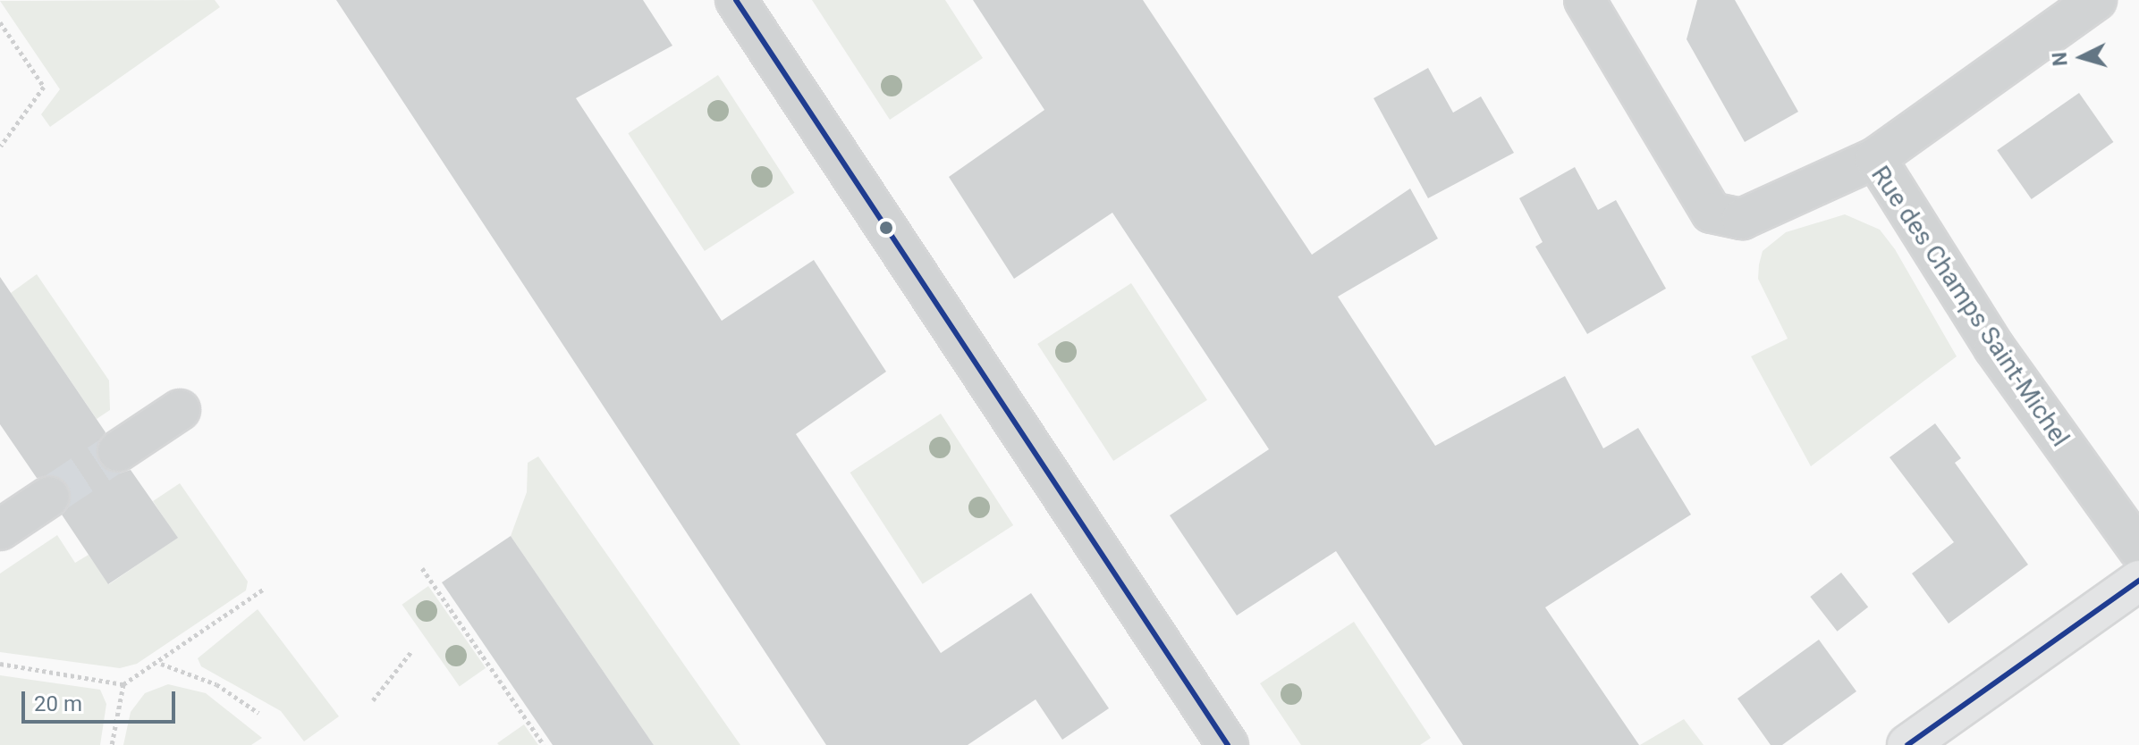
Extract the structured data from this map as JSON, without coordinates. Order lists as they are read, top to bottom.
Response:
{
  "streets": {
    "street": ["Rue des Champs Saint-Michel"]
  },
  "scale_bar": "20 m",
  "north": "left"
}
